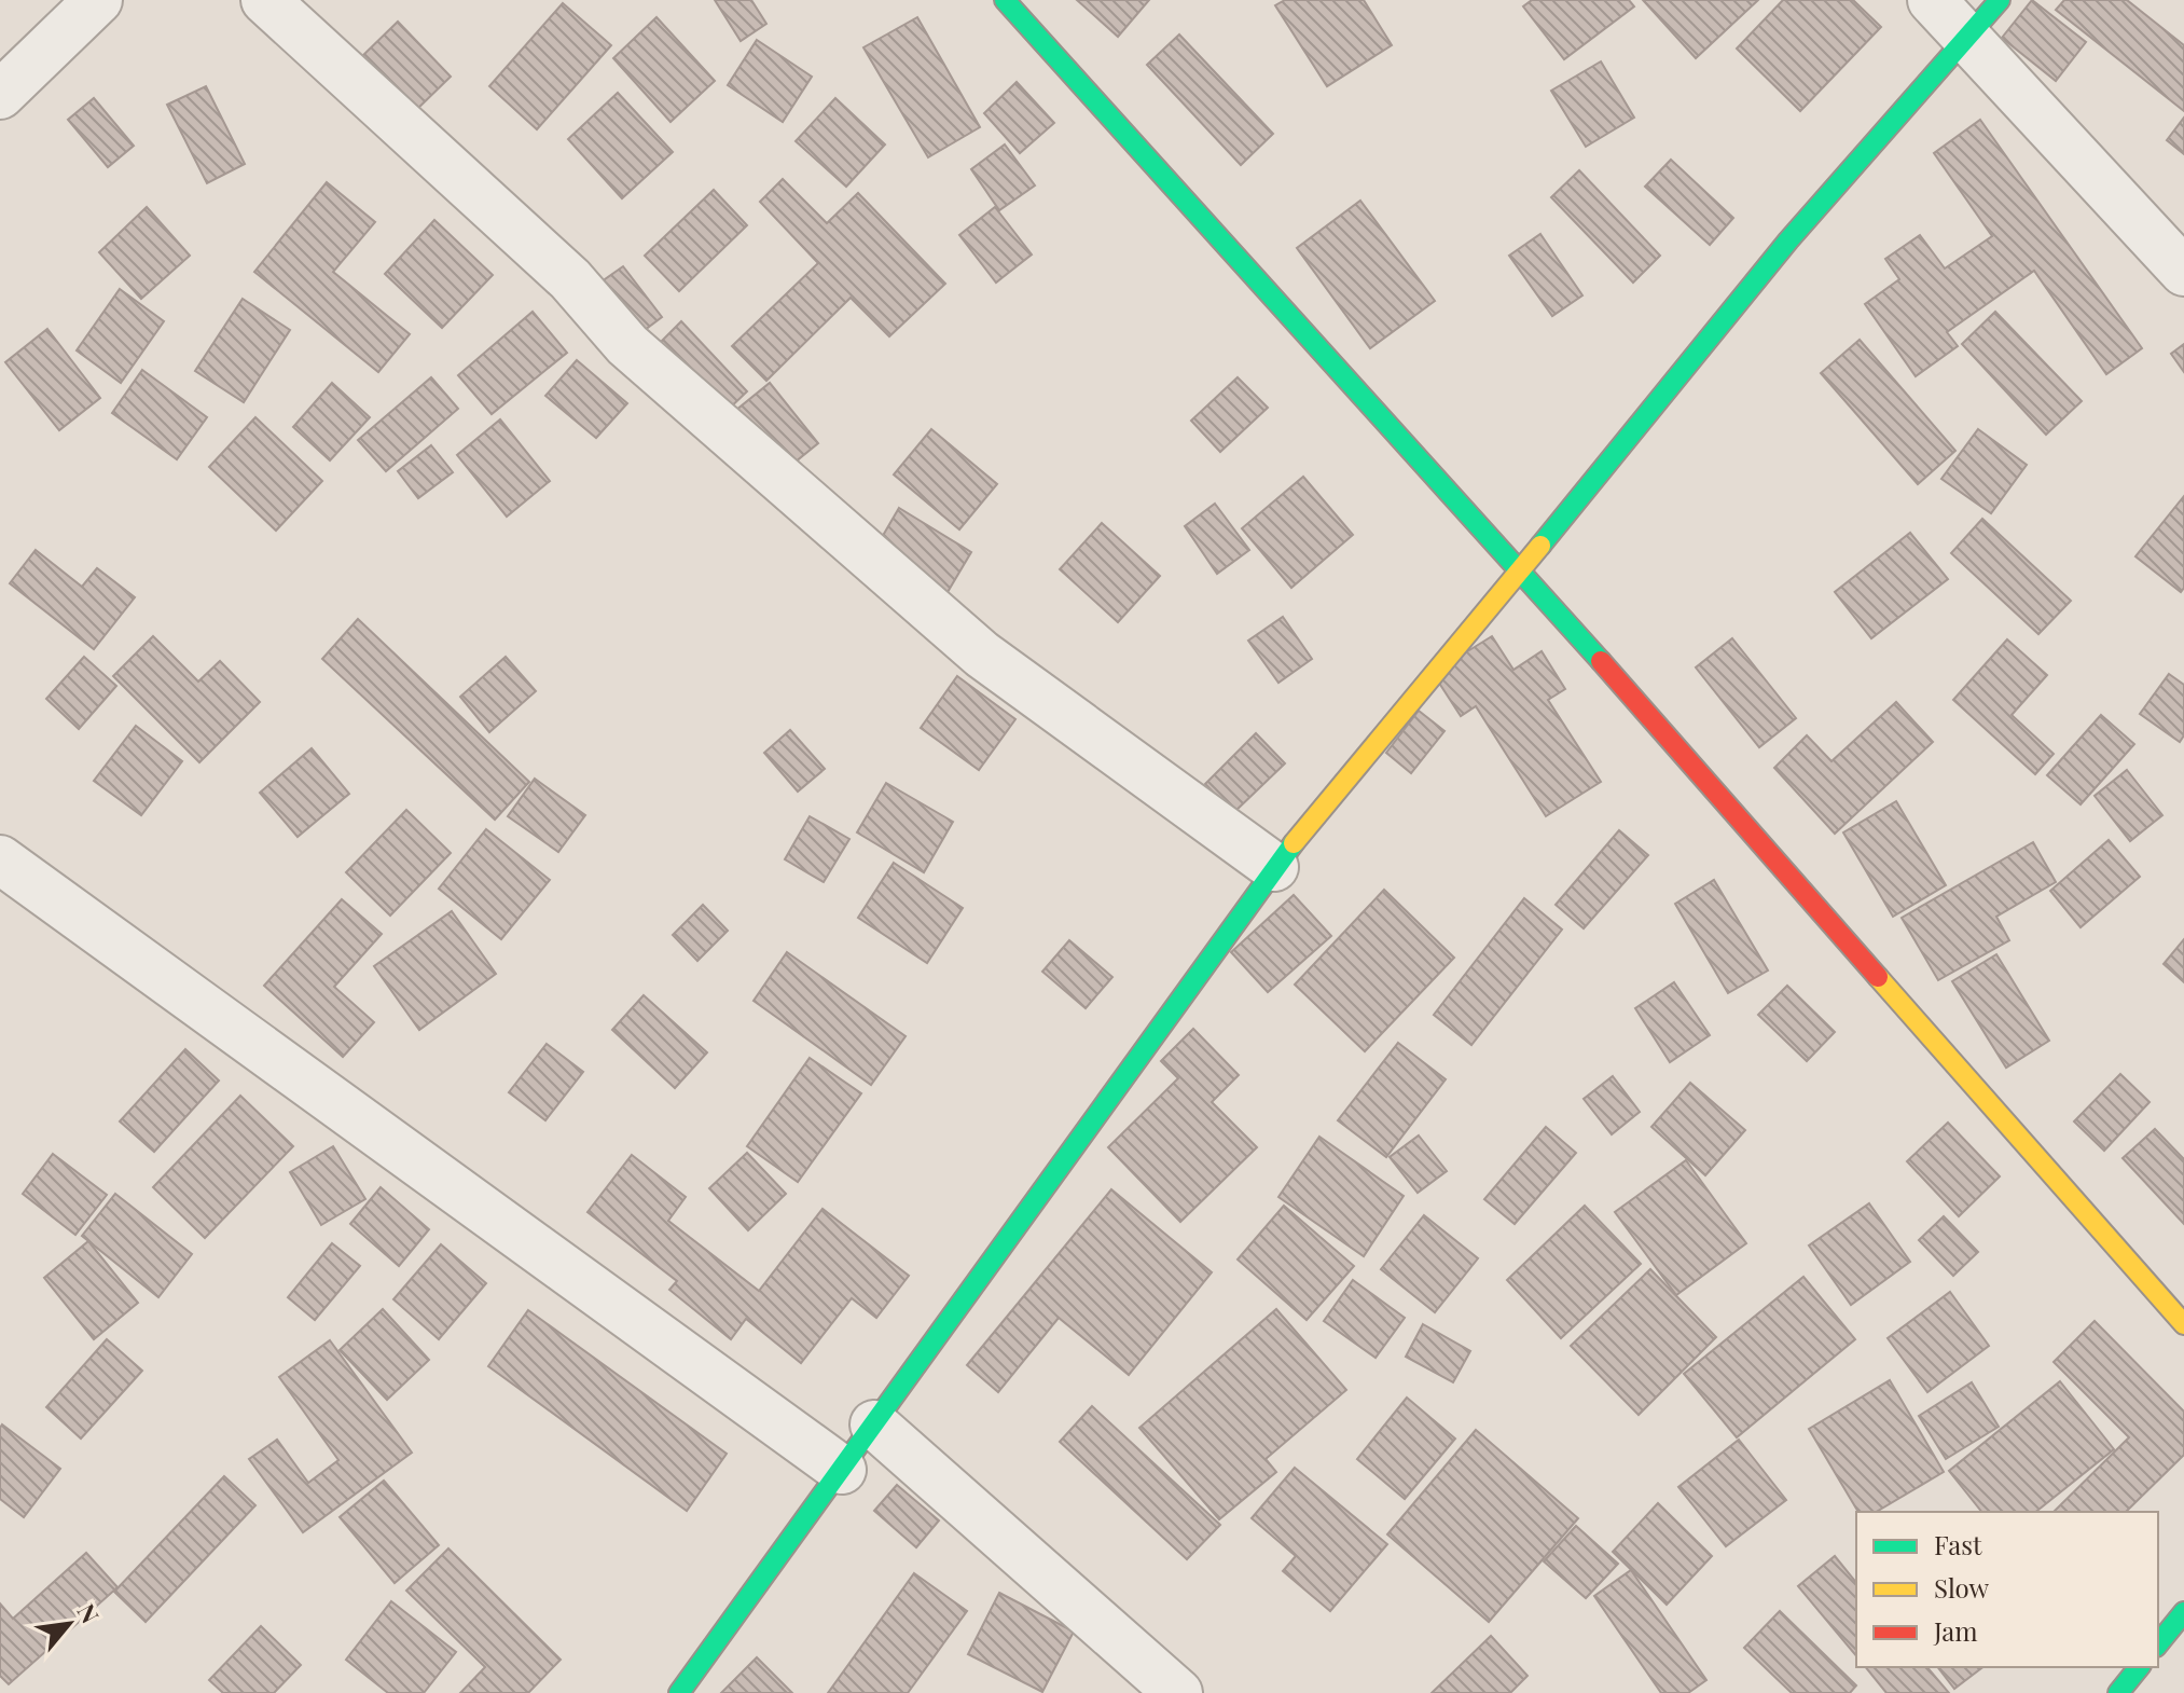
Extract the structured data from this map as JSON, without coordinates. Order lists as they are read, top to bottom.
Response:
{
  "legend": ["Fast", "Slow", "Jam"],
  "north": "top right"
}
